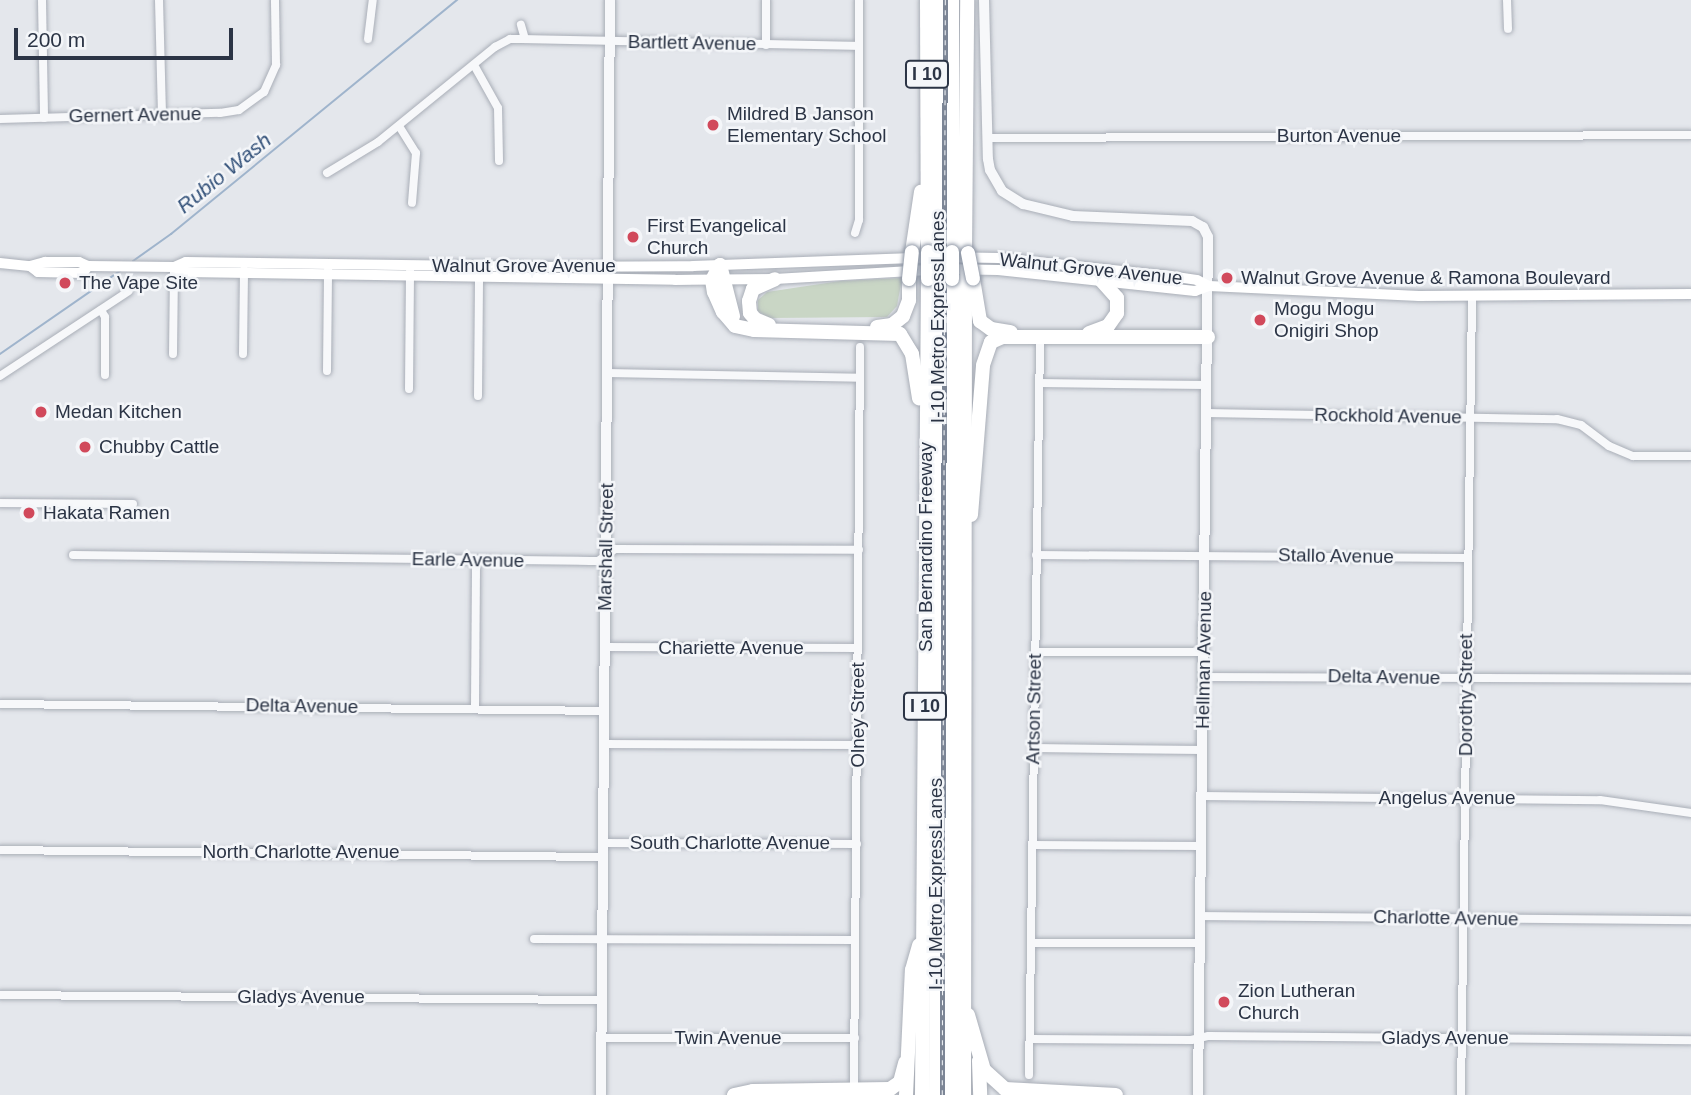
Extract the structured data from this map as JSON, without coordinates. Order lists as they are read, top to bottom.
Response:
{
  "streets": {
    "highway": ["I 10", "I-10 Metro ExpressLanes", "San Bernardino Freeway"],
    "main road": ["Walnut Grove Avenue"],
    "street": [
      "Bartlett Avenue",
      "Gernert Avenue",
      "Burton Avenue",
      "Rockhold Avenue",
      "Marshall Street",
      "Stallo Avenue",
      "Earle Avenue",
      "Chariette Avenue",
      "Hellman Avenue",
      "Delta Avenue",
      "Dorothy Street",
      "Artson Street",
      "Olney Street",
      "Angelus Avenue",
      "South Charlotte Avenue",
      "North Charlotte Avenue",
      "Charlotte Avenue",
      "Gladys Avenue",
      "Twin Avenue"
    ]
  },
  "crossings": [
    ["Bartlett Avenue", "Marshall Street"],
    ["Burton Avenue", "Hellman Avenue"],
    ["Walnut Grove Avenue", "Marshall Street"],
    ["Walnut Grove Avenue", "Hellman Avenue"],
    ["Walnut Grove Avenue", "Dorothy Street"],
    ["I-10 Metro ExpressLanes", "San Bernardino Freeway"],
    ["Rockhold Avenue", "Hellman Avenue"],
    ["Rockhold Avenue", "Dorothy Street"],
    ["Marshall Street", "Earle Avenue"],
    ["Marshall Street", "Chariette Avenue"],
    ["Marshall Street", "Delta Avenue"],
    ["Marshall Street", "South Charlotte Avenue"],
    ["Marshall Street", "North Charlotte Avenue"],
    ["Marshall Street", "Gladys Avenue"],
    ["Marshall Street", "Twin Avenue"],
    ["Stallo Avenue", "Hellman Avenue"],
    ["Stallo Avenue", "Dorothy Street"],
    ["Earle Avenue", "Olney Street"],
    ["Chariette Avenue", "Olney Street"],
    ["Hellman Avenue", "Delta Avenue"],
    ["Hellman Avenue", "Angelus Avenue"],
    ["Hellman Avenue", "Charlotte Avenue"],
    ["Hellman Avenue", "Gladys Avenue"],
    ["Delta Avenue", "Dorothy Street"],
    ["Dorothy Street", "Angelus Avenue"],
    ["Dorothy Street", "Charlotte Avenue"],
    ["Dorothy Street", "Gladys Avenue"],
    ["Olney Street", "South Charlotte Avenue"],
    ["Olney Street", "Twin Avenue"]
  ],
  "water": ["Rubio Wash"],
  "places": [
    "Mildred B Janson Elementary School",
    "First Evangelical Church",
    "Walnut Grove Avenue & Ramona Boulevard",
    "The Vape Site",
    "Mogu Mogu Onigiri Shop",
    "Medan Kitchen",
    "Chubby Cattle",
    "Hakata Ramen",
    "Zion Lutheran Church"
  ],
  "scale_bar": "200 m"
}
